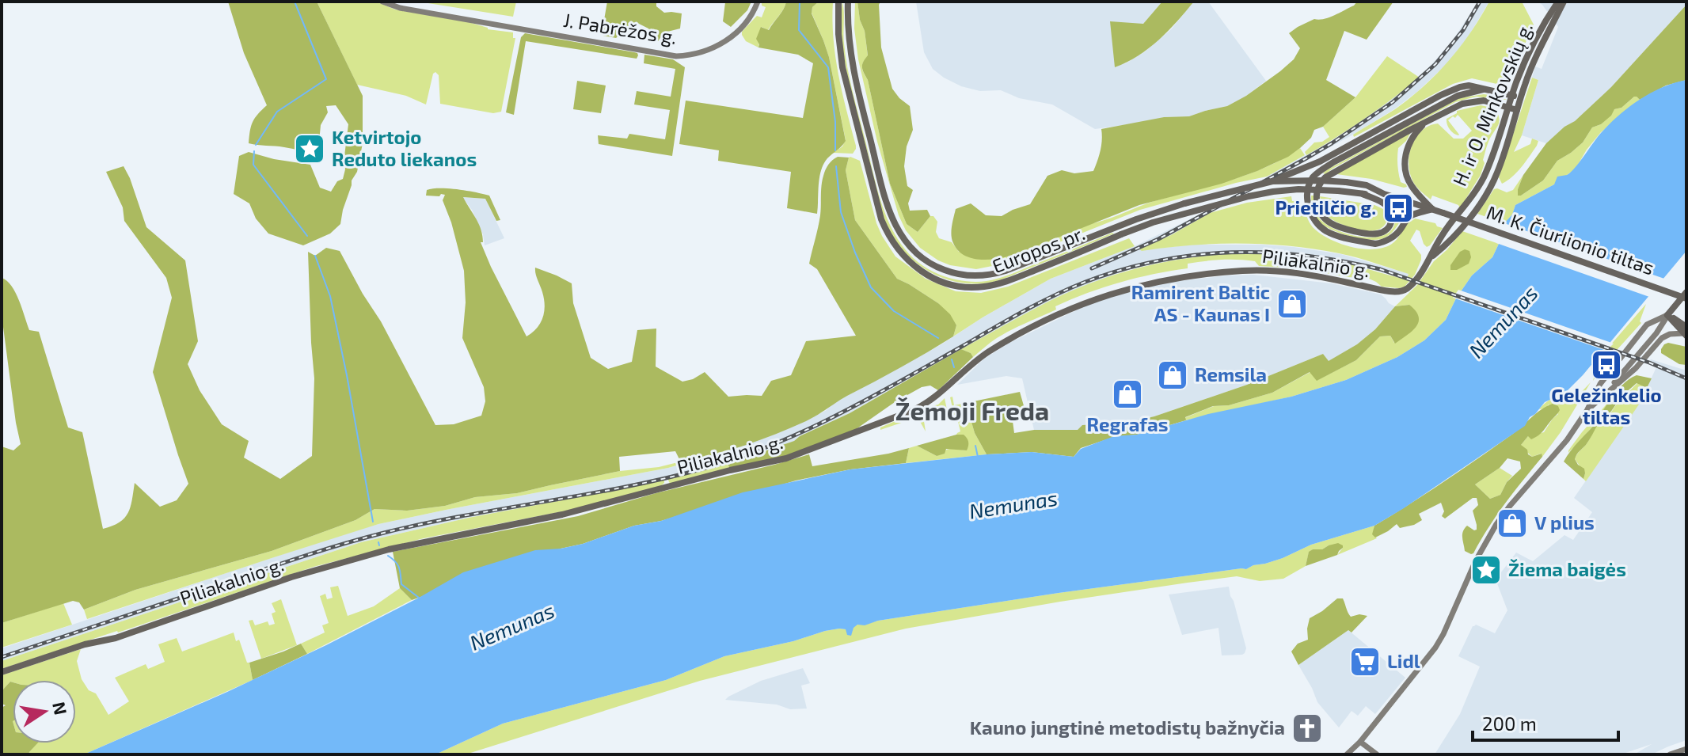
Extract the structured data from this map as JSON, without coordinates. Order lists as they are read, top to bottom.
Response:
{
  "streets": {
    "main road": [
      "J. Pabrėžos g.",
      "H. ir O. Minkovskių g.",
      "M. K. Čiurlionio tiltas",
      "Europos pr.",
      "Piliakalnio g."
    ]
  },
  "crossings": [
    ["H. ir O. Minkovskių g.", "Piliakalnio g."]
  ],
  "districts": ["Žemoji Freda"],
  "water": ["Nemunas"],
  "places": {
    "place": ["Ketvirtojo Reduto liekanos", "Žiema baigės"],
    "bus stop": ["Prietilčio g.", "Geležinkelio tiltas"],
    "shop": [
      "Ramirent Baltic AS - Kaunas I",
      "Remsila",
      "Regrafas",
      "V plius"
    ],
    "supermarket": ["Lidl"],
    "church": ["Kauno jungtinė metodistų bažnyčia"]
  },
  "scale_bar": "200 m",
  "north": "right"
}
